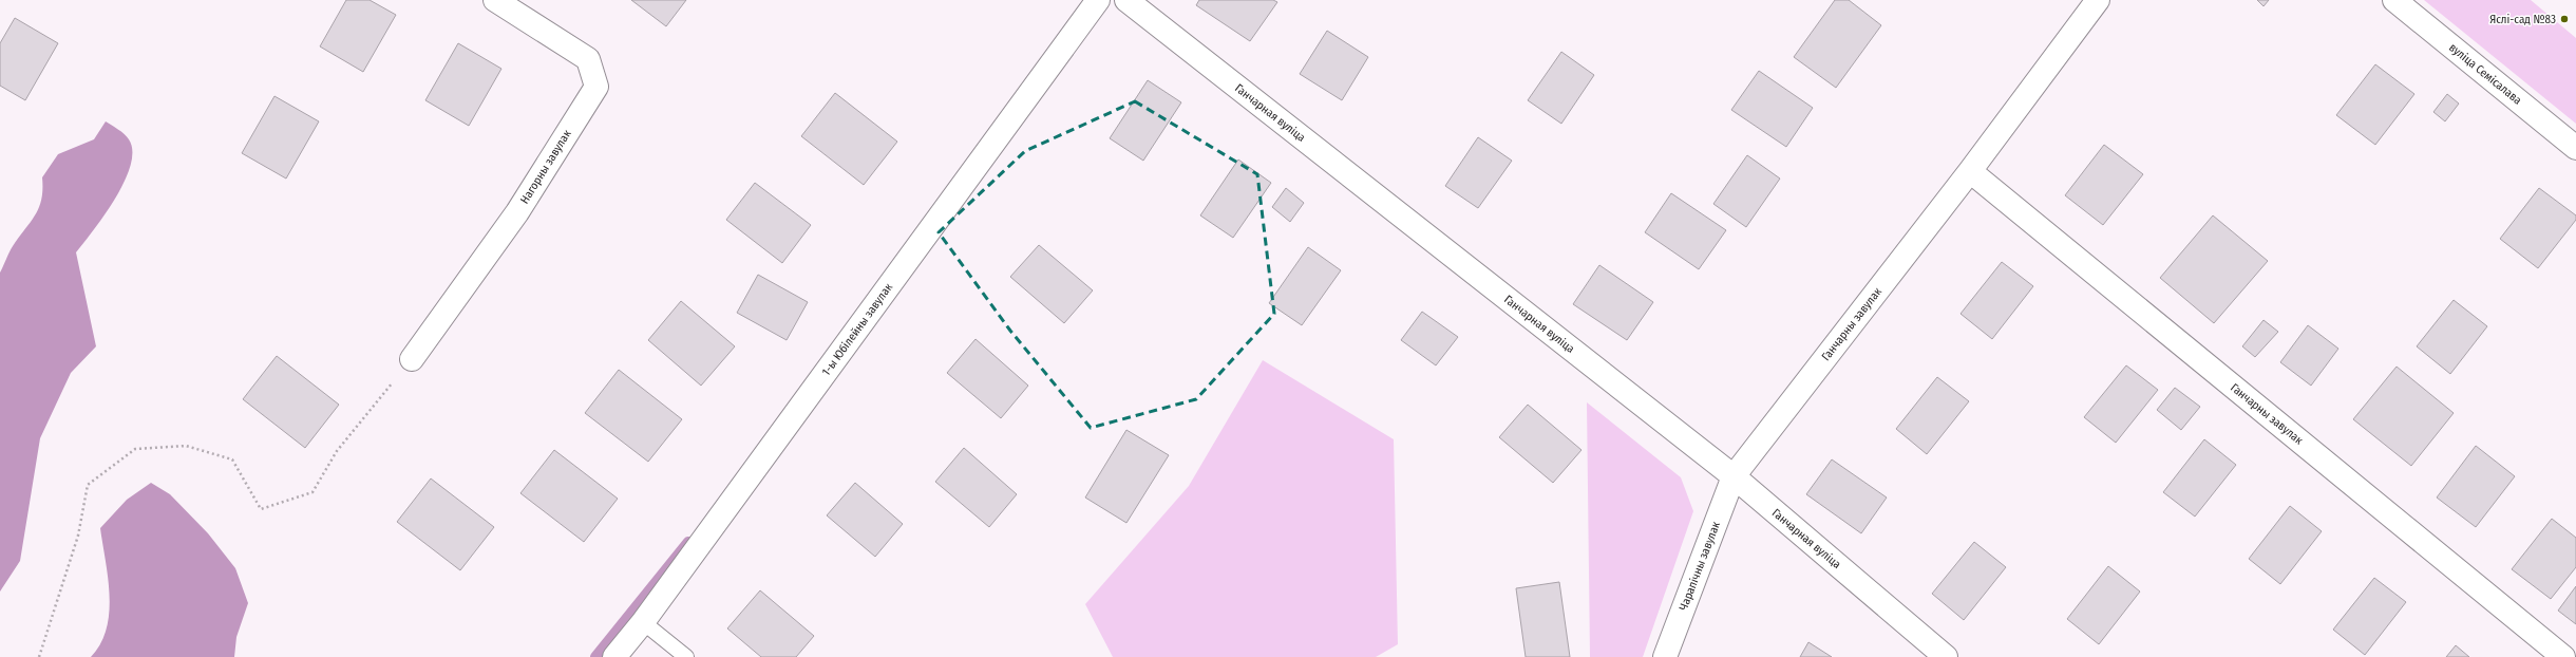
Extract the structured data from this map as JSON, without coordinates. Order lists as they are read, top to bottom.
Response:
{
  "streets": {
    "street": [
      "вуліца Семісалава",
      "Ганчарная вуліца",
      "Нагорны завулак",
      "Ганчарны завулак",
      "1-ы Юбілейны завулак",
      "Чарапічны завулак"
    ]
  },
  "crossings": [
    ["Ганчарная вуліца", "Ганчарны завулак"],
    ["Ганчарная вуліца", "Чарапічны завулак"],
    ["Ганчарны завулак", "Чарапічны завулак"]
  ],
  "places": ["Яслі-сад №83"]
}
